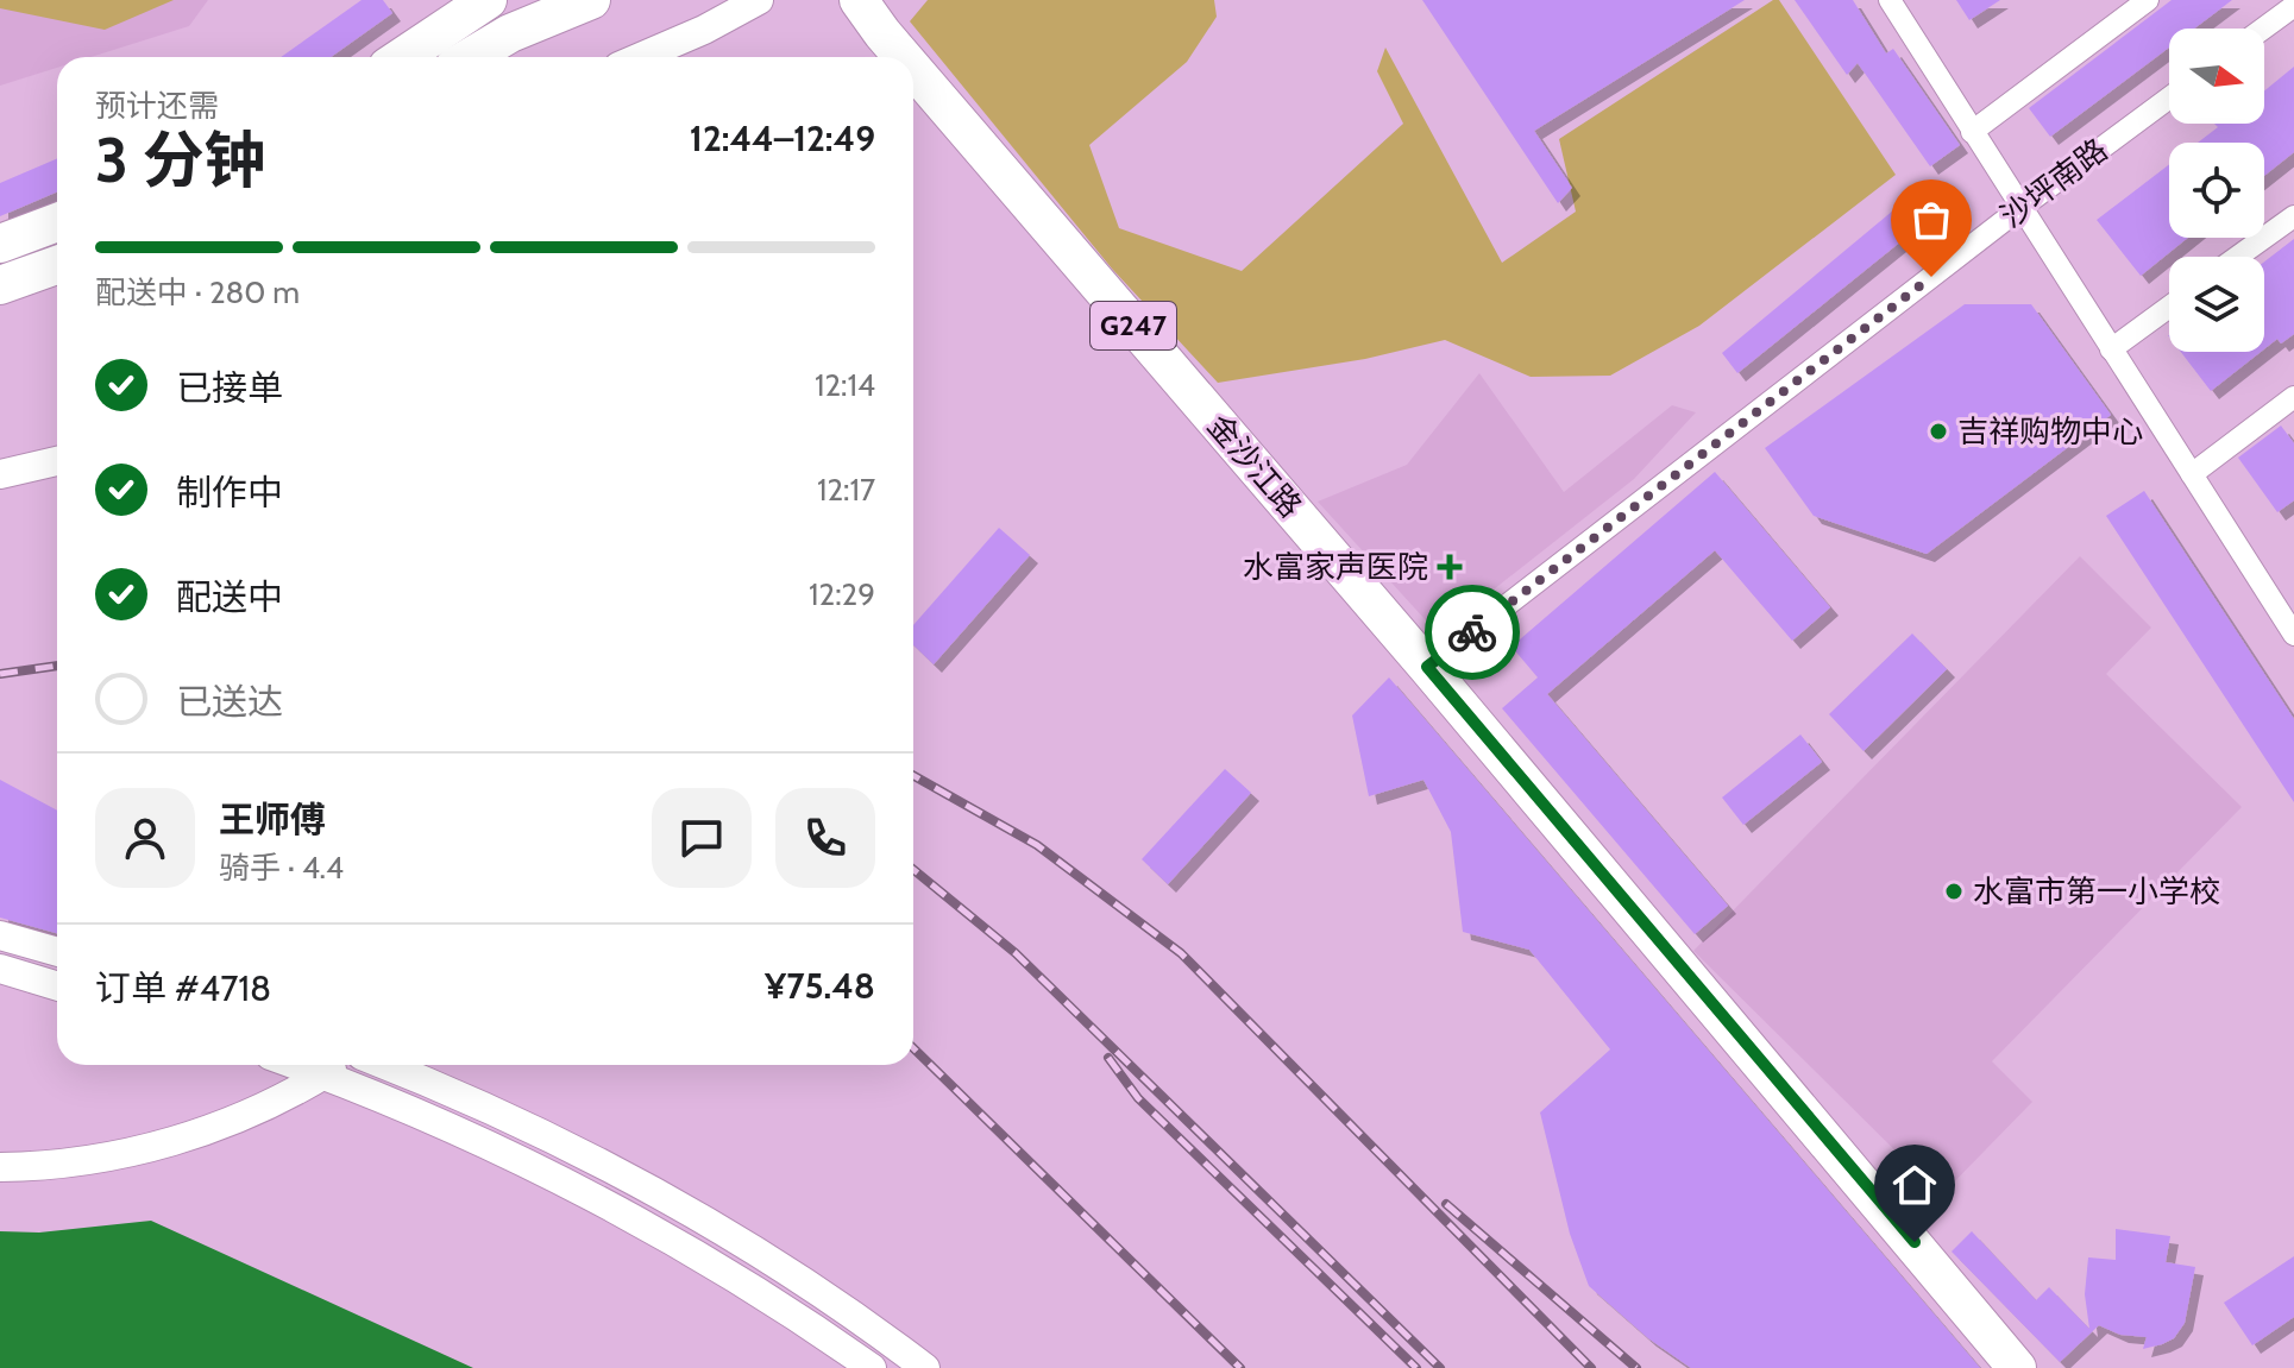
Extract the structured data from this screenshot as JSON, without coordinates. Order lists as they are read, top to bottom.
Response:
{
  "streets": {
    "highway": ["G247", "金沙江路"],
    "street": ["沙坪南路"]
  },
  "crossings": [
    ["沙坪南路", "金沙江路"]
  ],
  "places": {
    "other": ["吉祥购物中心", "水富市第一小学校"],
    "health": ["水富家声医院"]
  },
  "north": "right",
  "page": {
    "heading": ["3 分钟", "预计还需", "12:44–12:49"],
    "panel": [
      "王师傅",
      "骑手 · 4.4",
      "订单 #4718",
      "¥75.48"
    ],
    "bar": "配送中 · 280 m",
    "list": [
      ["已接单", "12:14"],
      ["制作中", "12:17"],
      ["配送中", "12:29"],
      "已送达"
    ]
  }
}
